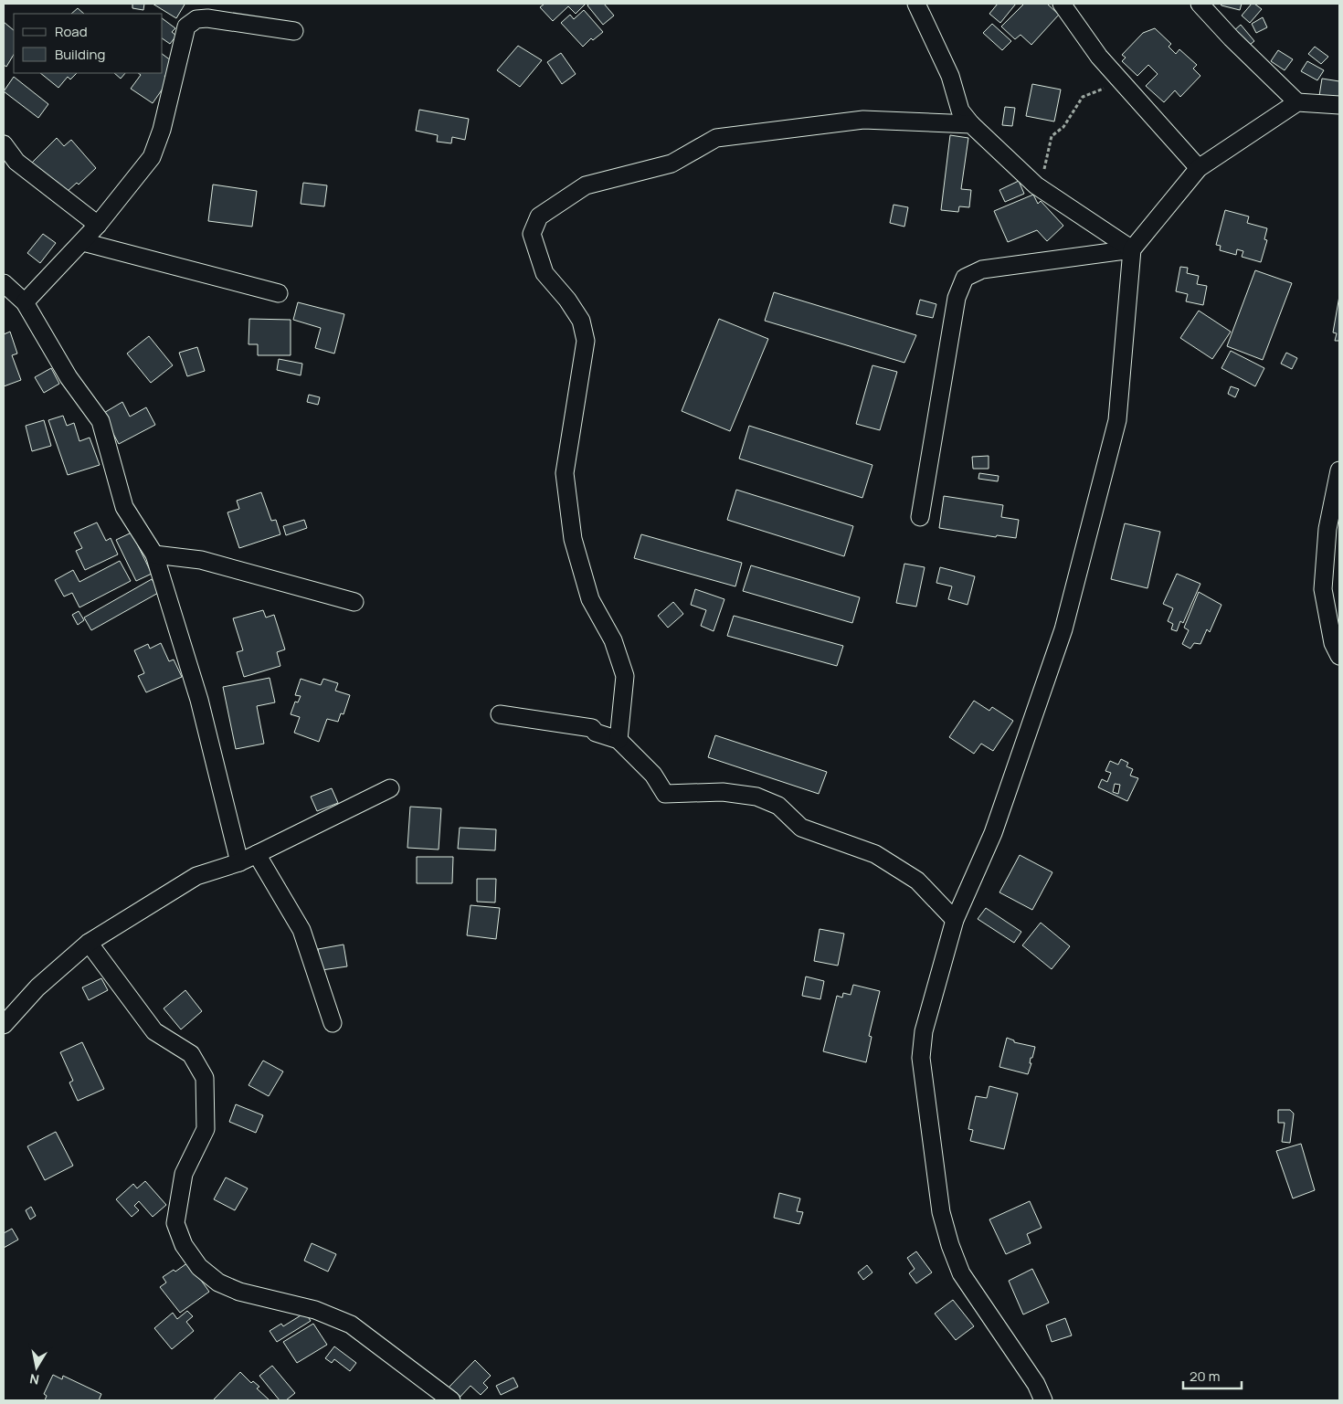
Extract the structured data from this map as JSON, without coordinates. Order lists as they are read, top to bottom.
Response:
{
  "legend": ["Road", "Building"],
  "scale_bar": "20 m",
  "north": "bottom"
}
